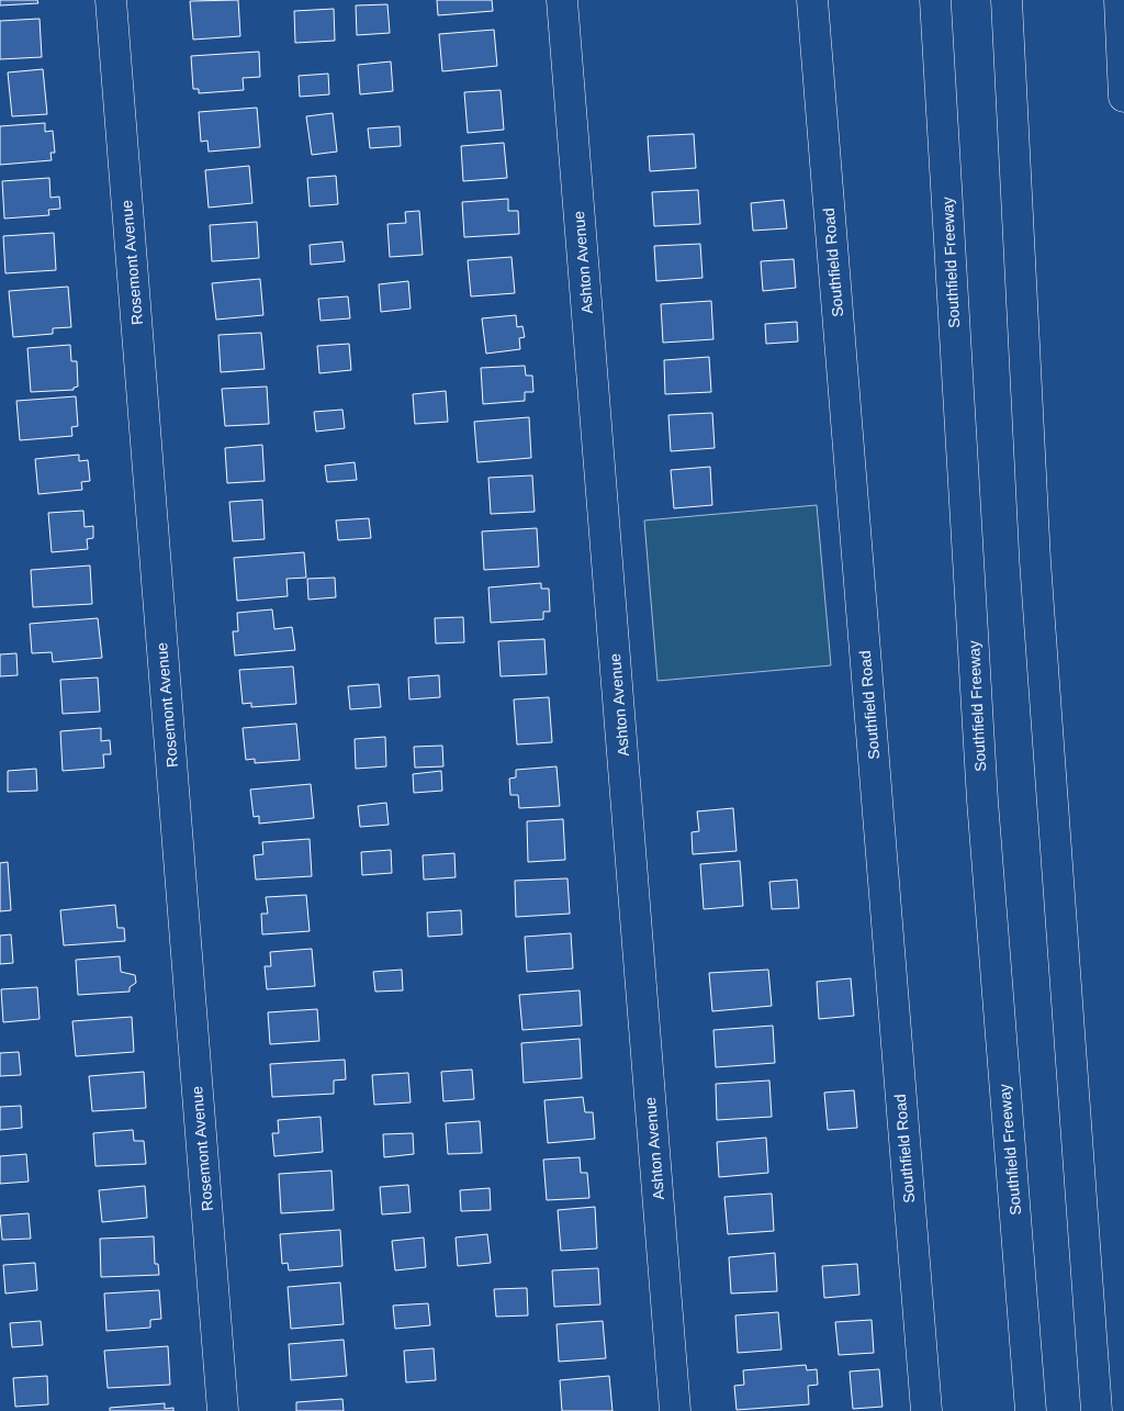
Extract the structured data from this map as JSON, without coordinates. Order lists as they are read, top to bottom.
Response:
{
  "streets": {
    "main road": [
      "Rosemont Avenue",
      "Ashton Avenue",
      "Southfield Road",
      "Southfield Freeway"
    ]
  }
}
